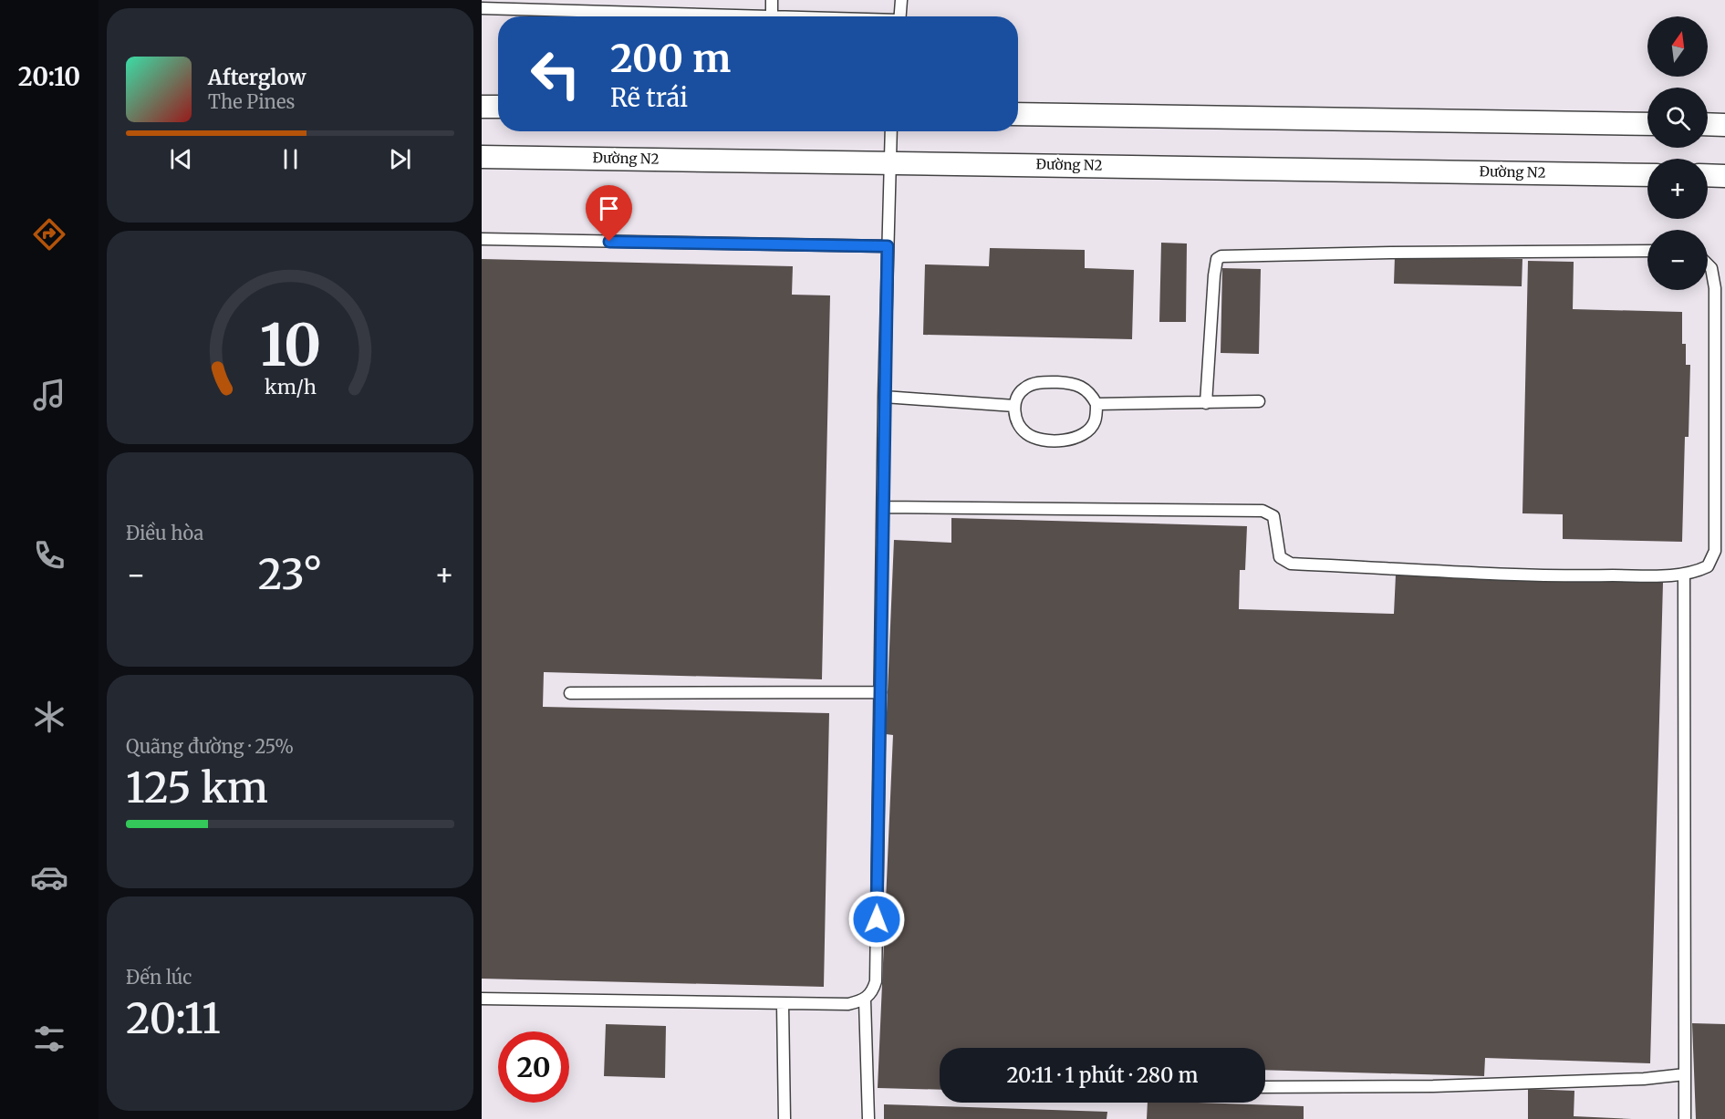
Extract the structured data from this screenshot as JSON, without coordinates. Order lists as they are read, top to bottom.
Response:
{
  "streets": {
    "street": ["Đường N2"]
  },
  "north": "top",
  "page": {
    "tabs": "20:10",
    "map_buttons": ["+", "−"],
    "turn": ["200 m", "Rẽ trái"],
    "song": ["Afterglow", "The Pines"],
    "tile": [
      "Điều hòa",
      ["Quãng đường · 25%", "125 km"],
      ["Đến lúc", "20:11"]
    ],
    "heat": ["−", "23°", "+"],
    "limit": "20",
    "trip": "20:11 · 1 phút · 280 m",
    "gauge": ["10", "km/h"]
  }
}
